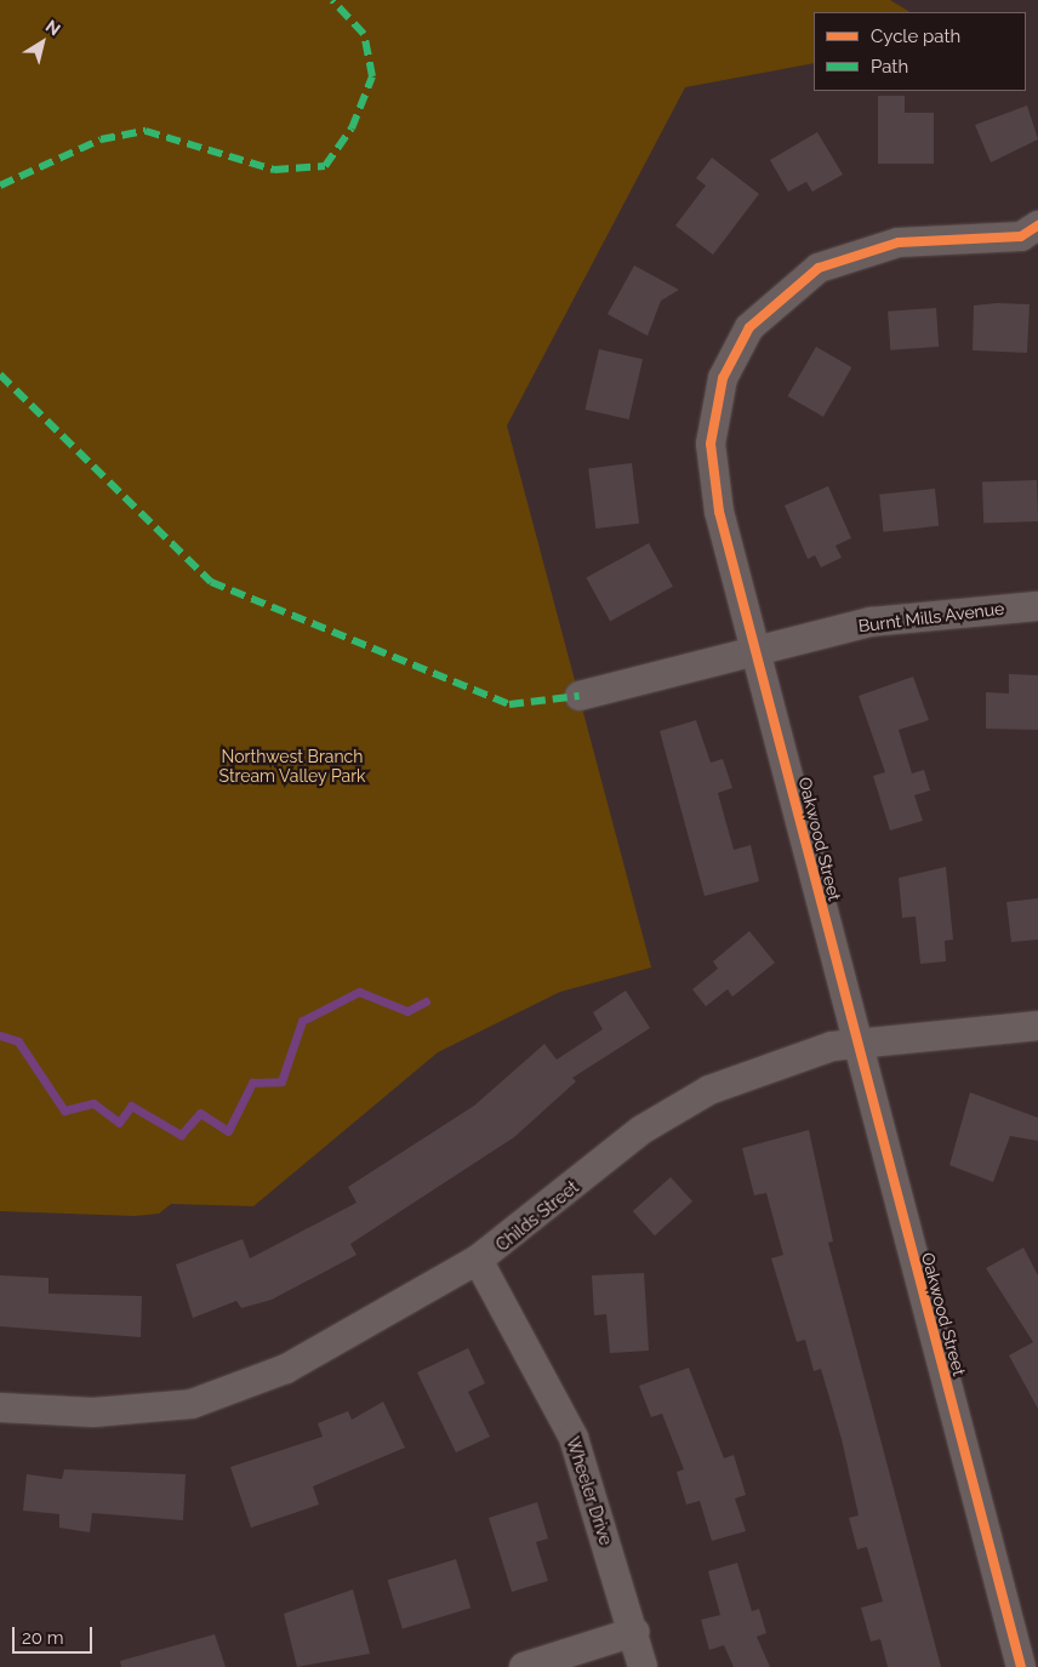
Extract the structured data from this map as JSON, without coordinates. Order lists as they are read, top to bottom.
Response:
{
  "streets": {
    "street": [
      "Burnt Mills Avenue",
      "Oakwood Street",
      "Childs Street",
      "Wheeler Drive"
    ]
  },
  "crossings": [
    ["Burnt Mills Avenue", "Oakwood Street"],
    ["Oakwood Street", "Childs Street"],
    ["Childs Street", "Wheeler Drive"]
  ],
  "parks": ["Northwest Branch Stream Valley Park"],
  "legend": ["Cycle path", "Path"],
  "scale_bar": "20 m",
  "north": "top right"
}
